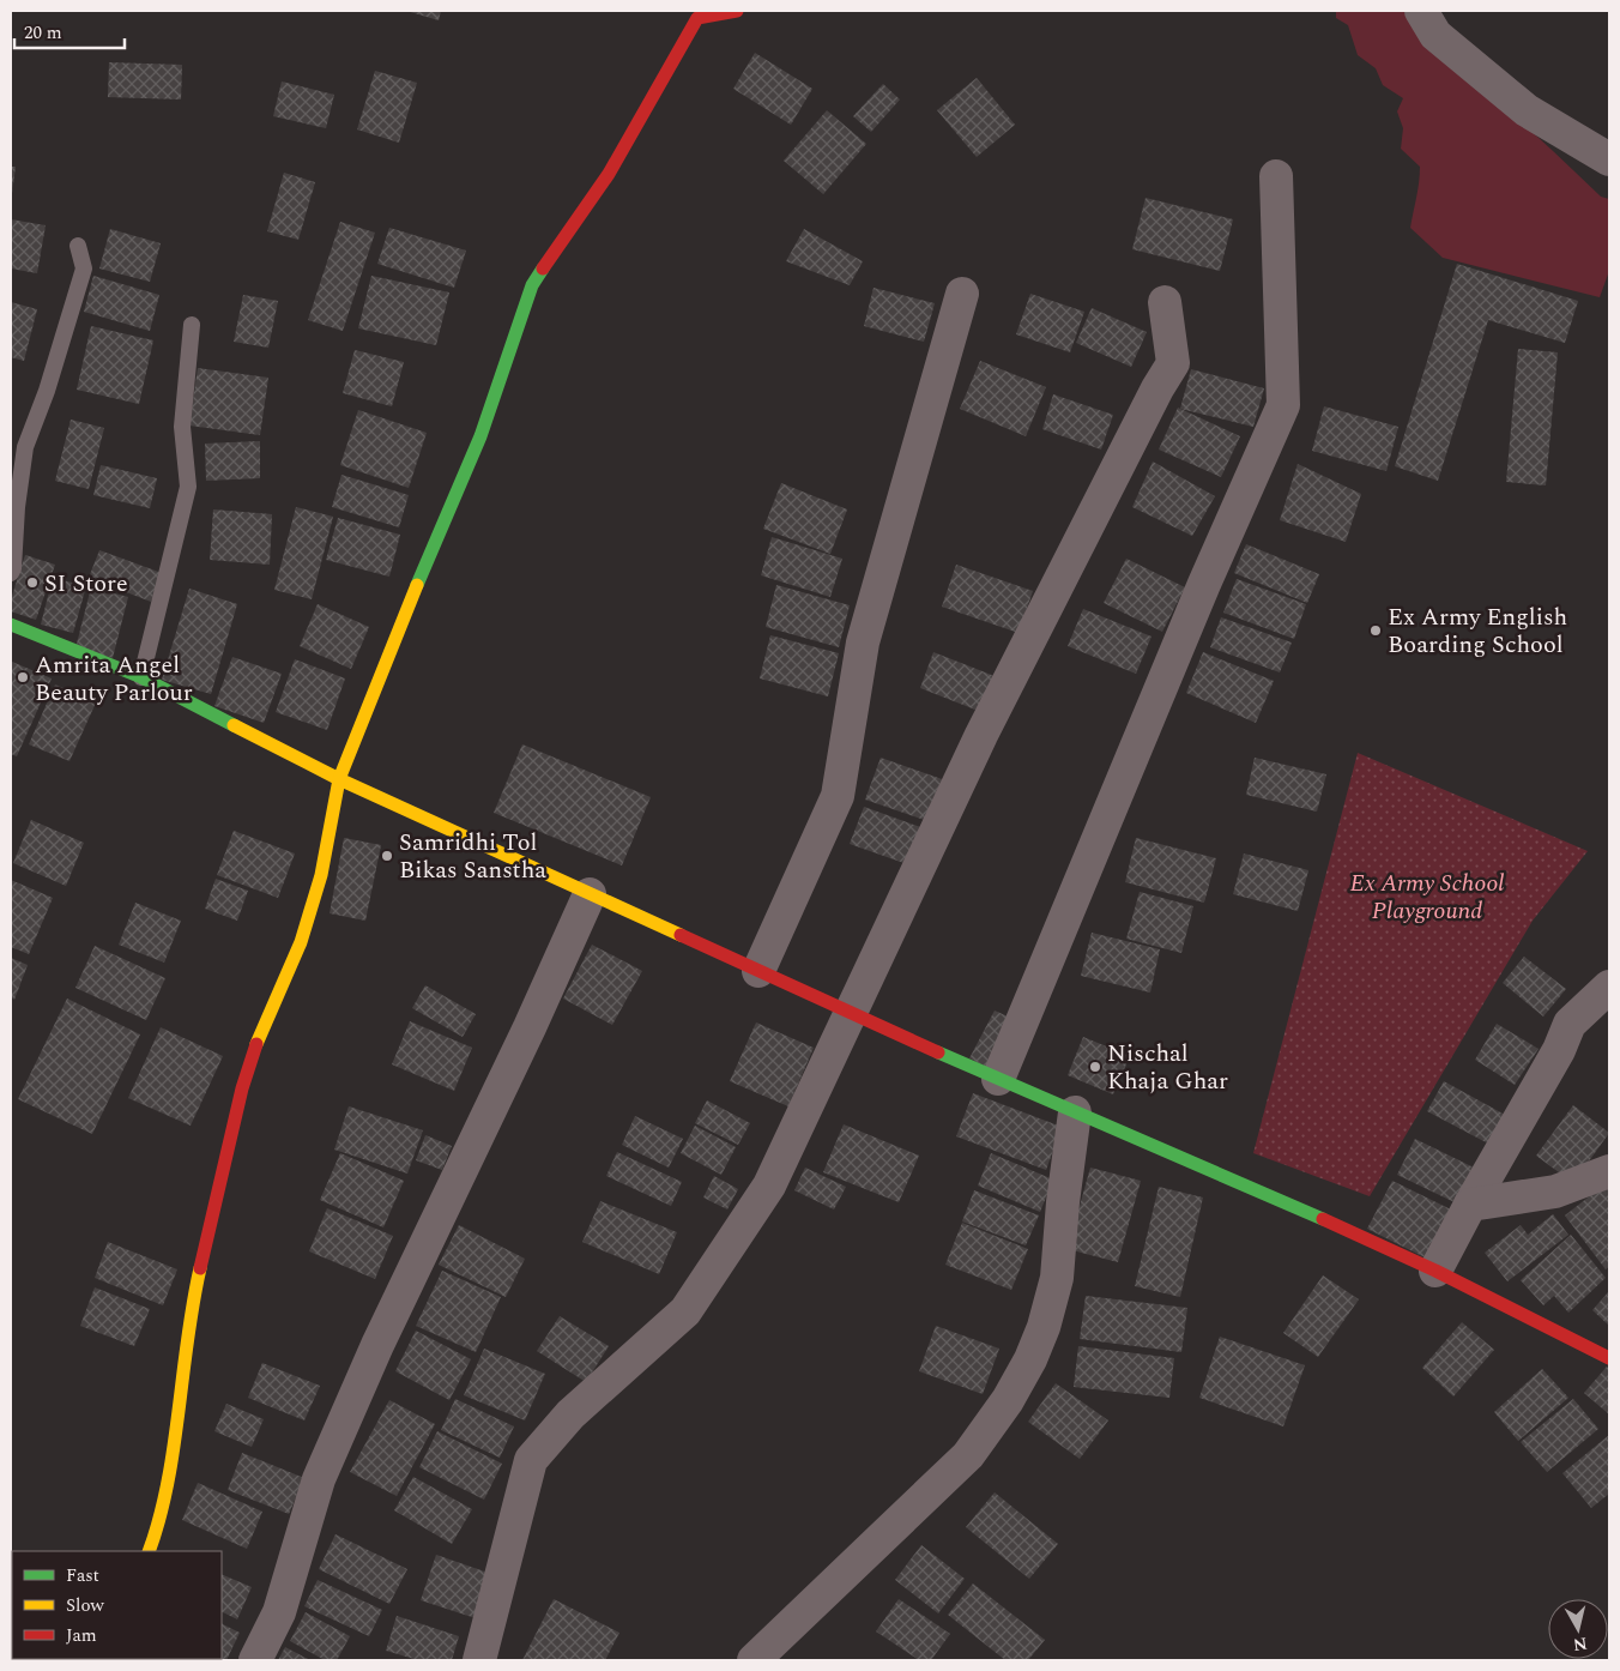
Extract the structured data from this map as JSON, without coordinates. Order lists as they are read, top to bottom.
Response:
{
  "parks": ["Ex Army School Playground"],
  "places": [
    "SI Store",
    "Ex Army English Boarding School",
    "Amrita Angel Beauty Parlour",
    "Samridhi Tol Bikas Sanstha",
    "Nischal Khaja Ghar"
  ],
  "legend": ["Fast", "Slow", "Jam"],
  "scale_bar": "20 m",
  "north": "bottom"
}
